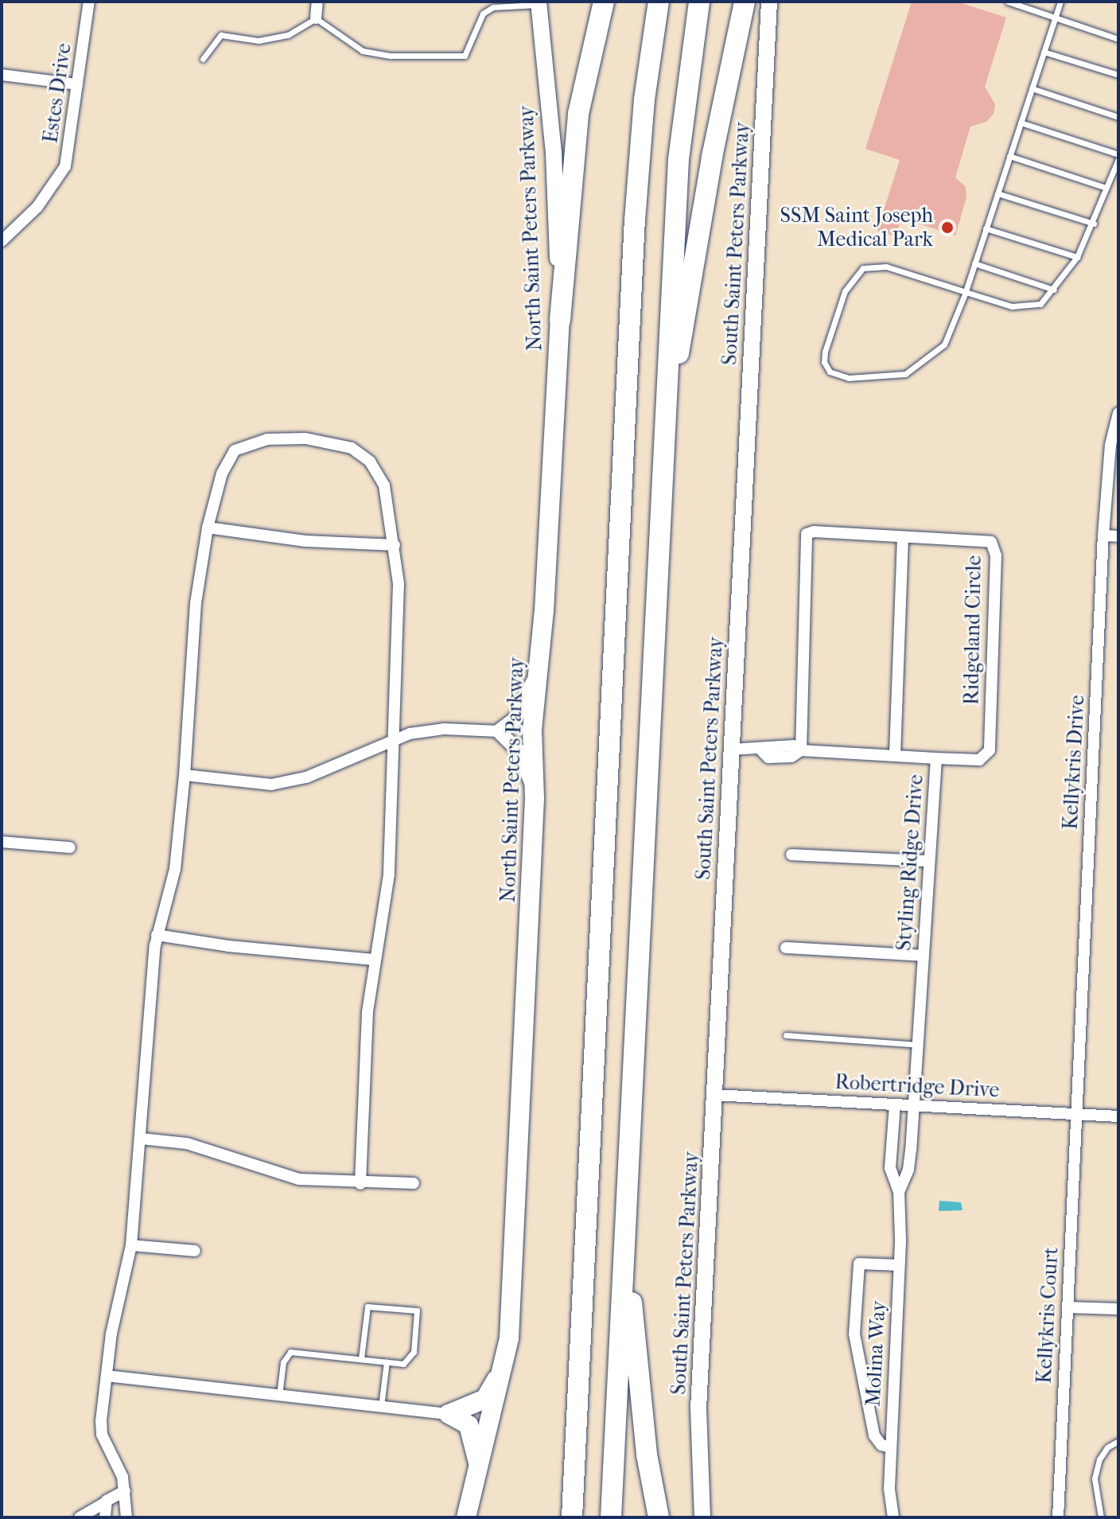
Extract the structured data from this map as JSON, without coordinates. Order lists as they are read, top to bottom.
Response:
{
  "streets": {
    "main road": ["North Saint Peters Parkway", "South Saint Peters Parkway"],
    "street": [
      "Estes Drive",
      "Ridgeland Circle",
      "Kellykris Drive",
      "Styling Ridge Drive",
      "Robertridge Drive",
      "Kellykris Court",
      "Molina Way"
    ]
  },
  "crossings": [
    ["South Saint Peters Parkway", "Styling Ridge Drive"],
    ["South Saint Peters Parkway", "Robertridge Drive"],
    ["Ridgeland Circle", "Styling Ridge Drive"],
    ["Kellykris Drive", "Robertridge Drive"],
    ["Kellykris Drive", "Kellykris Court"],
    ["Styling Ridge Drive", "Robertridge Drive"],
    ["Styling Ridge Drive", "Molina Way"],
    ["Robertridge Drive", "Kellykris Court"],
    ["Robertridge Drive", "Molina Way"]
  ],
  "places": ["SSM Saint Joseph Medical Park"]
}
